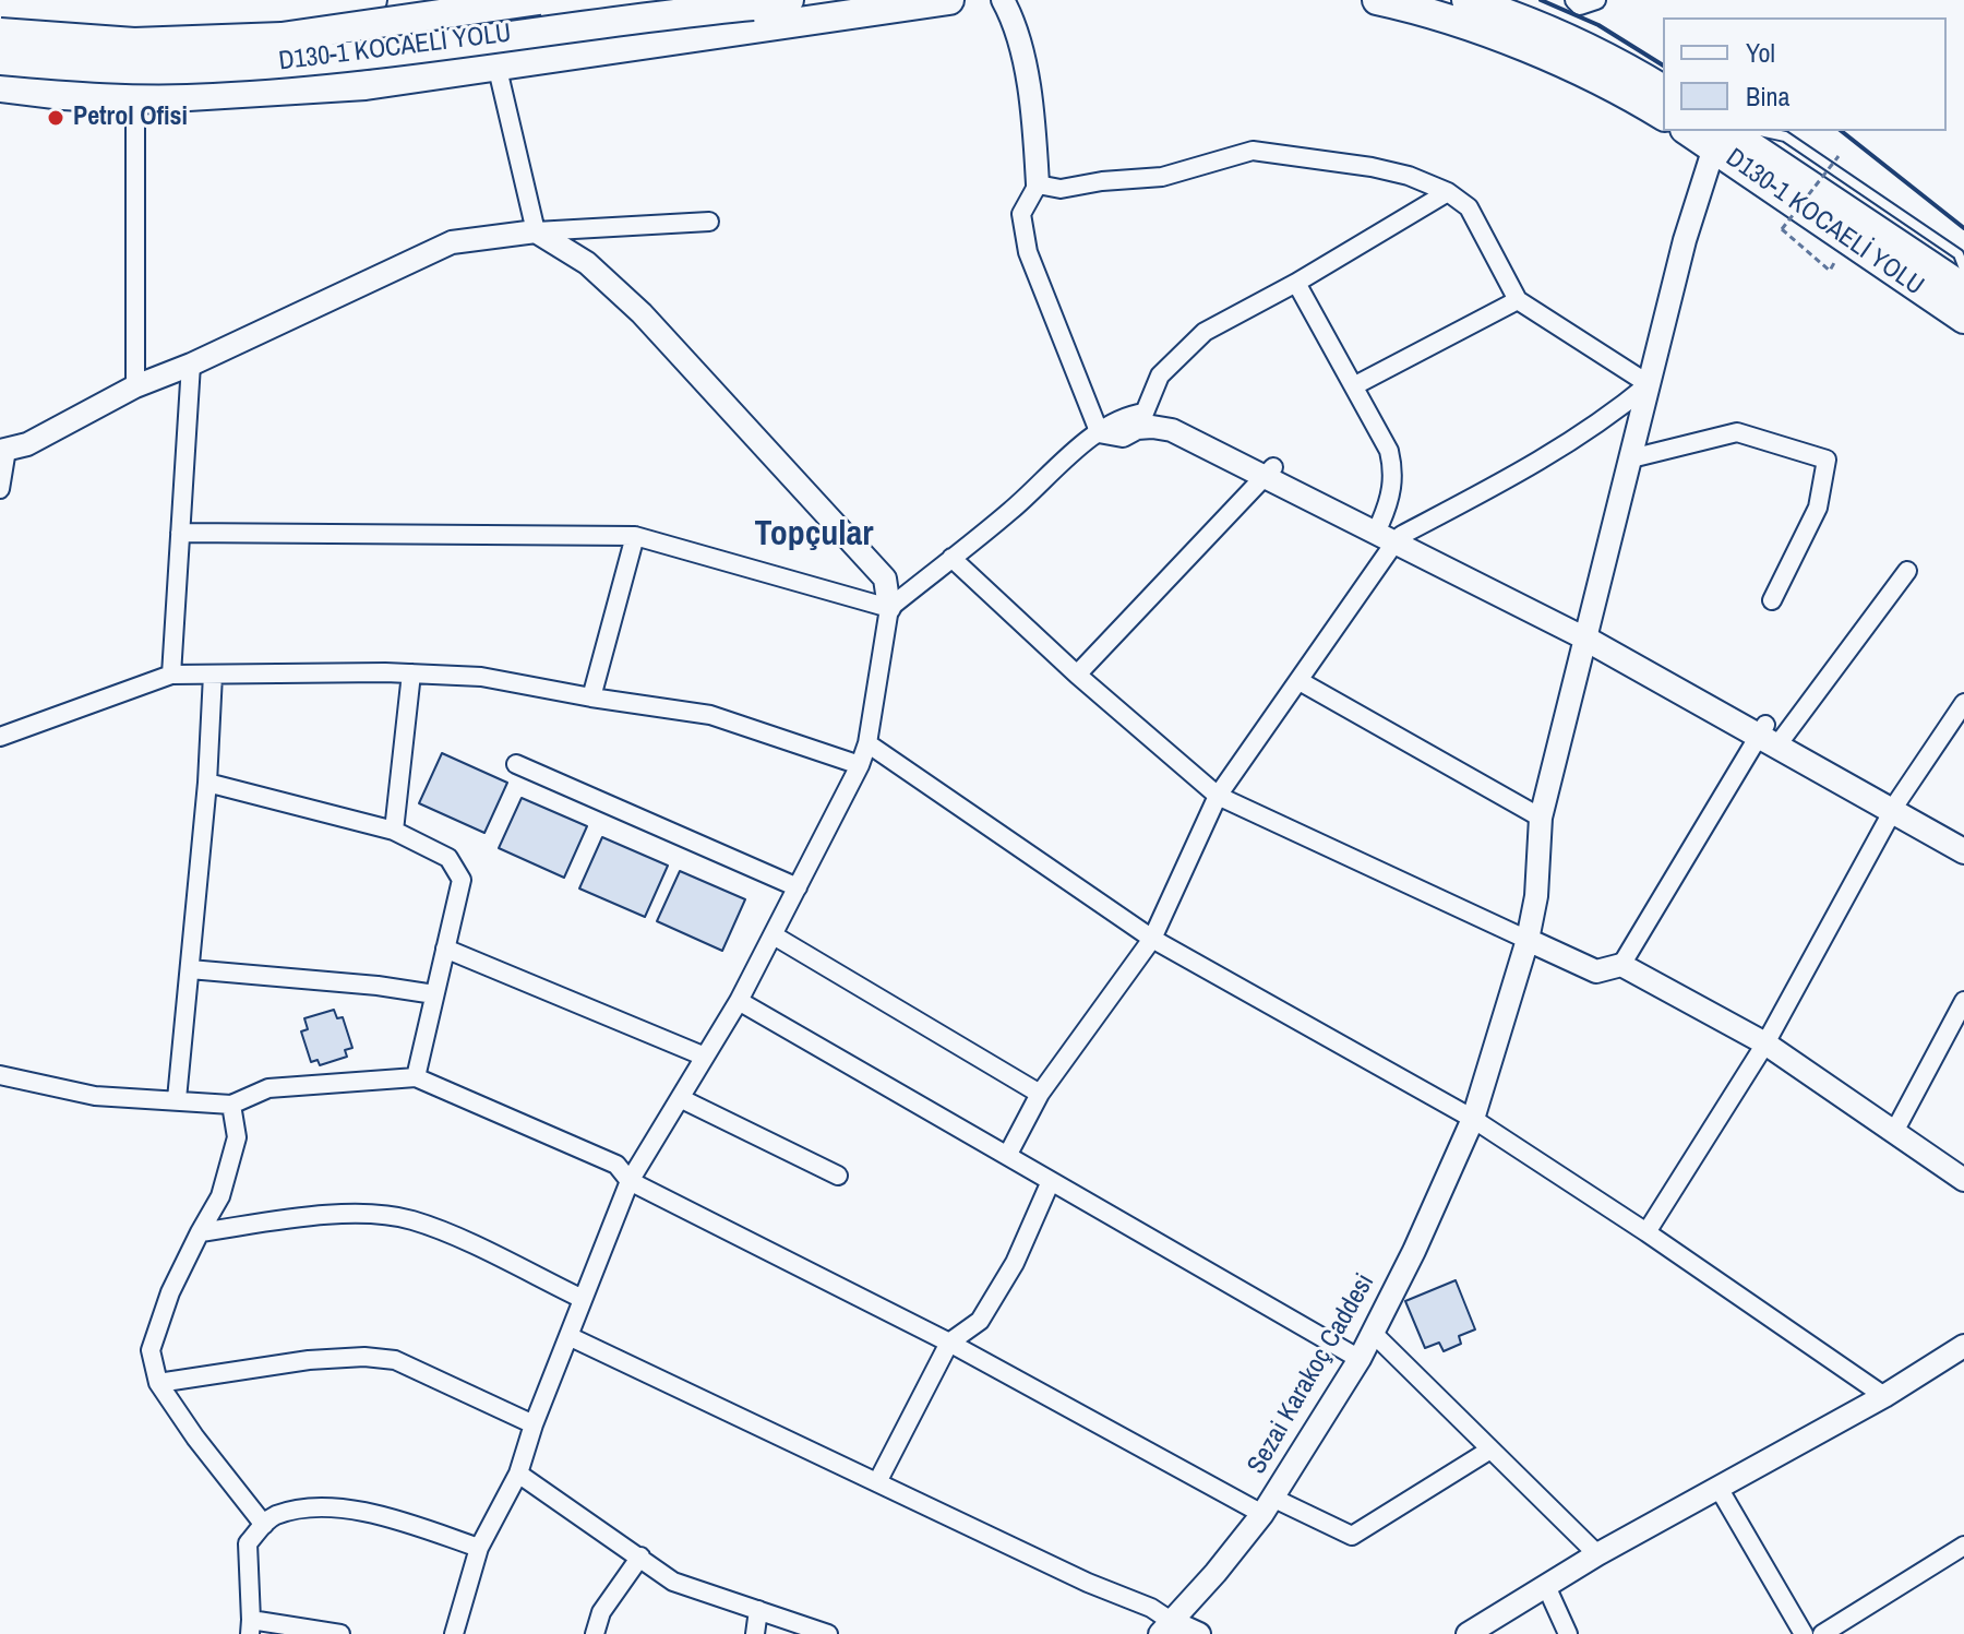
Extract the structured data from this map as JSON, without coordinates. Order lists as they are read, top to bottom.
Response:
{
  "streets": {
    "highway": ["D130-1 KOCAELİ YOLU"],
    "street": ["Sezai Karakoç Caddesi"]
  },
  "crossings": [
    ["D130-1 KOCAELİ YOLU", "Sezai Karakoç Caddesi"]
  ],
  "districts": ["Topçular"],
  "places": ["Petrol Ofisi"],
  "legend": ["Yol", "Bina"]
}
